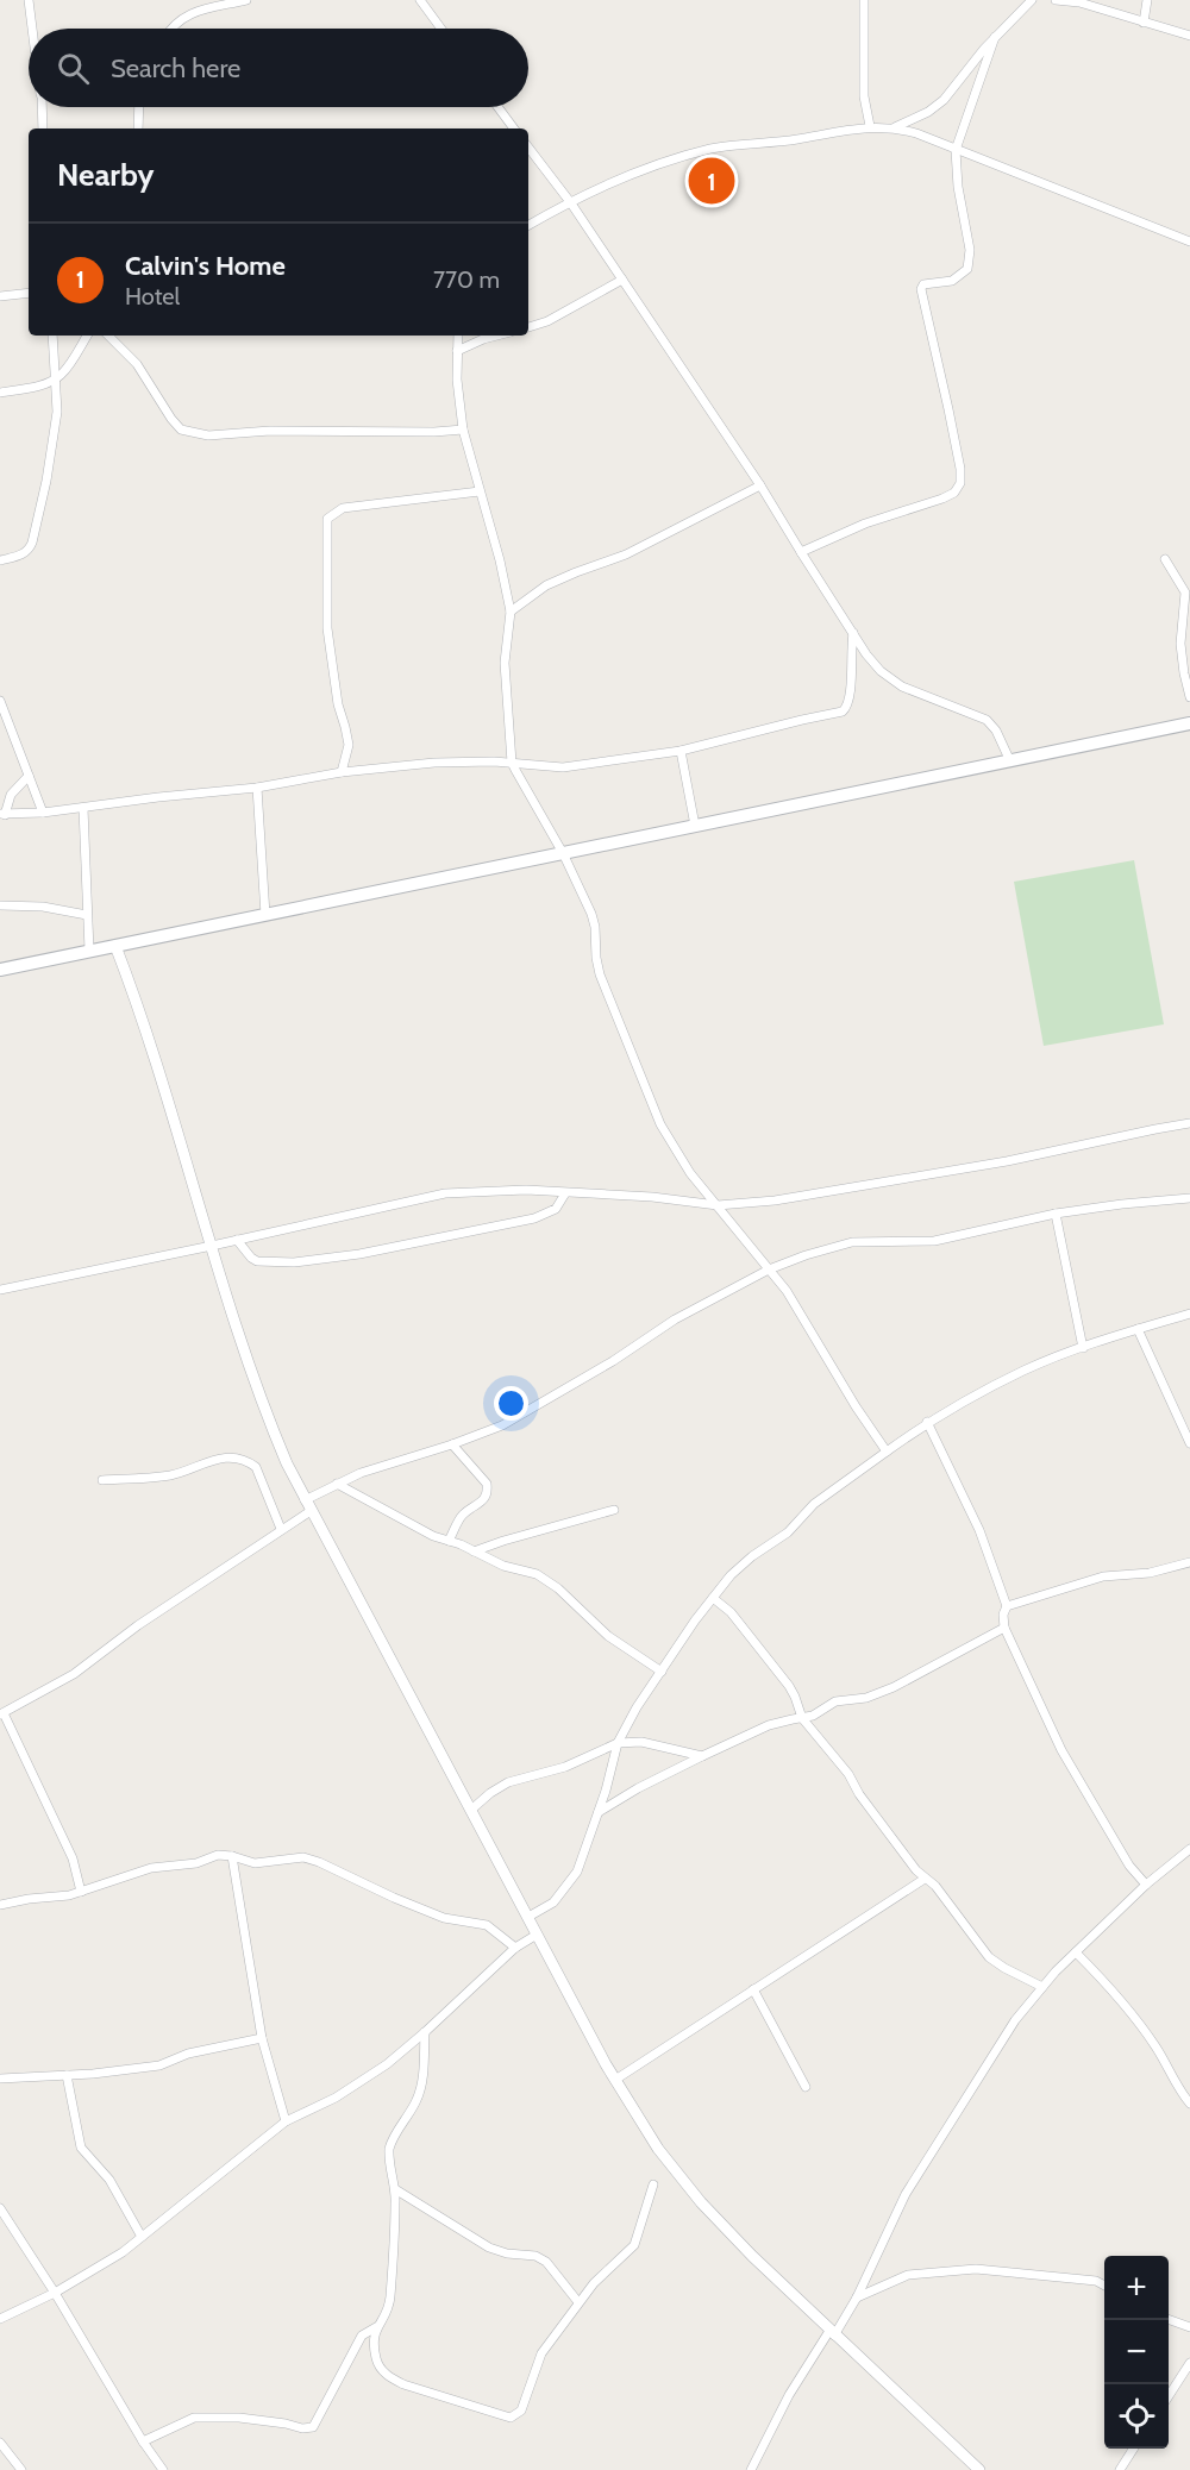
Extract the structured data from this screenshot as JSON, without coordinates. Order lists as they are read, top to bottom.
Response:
{
  "page": {
    "search": "Search here",
    "heading": "Nearby",
    "pins": "1",
    "list": [
      {
        "mark": "1",
        "name": "Calvin's Home",
        "note": "Hotel",
        "value": "770 m"
      }
    ],
    "map_buttons": ["+", "−"]
  }
}
